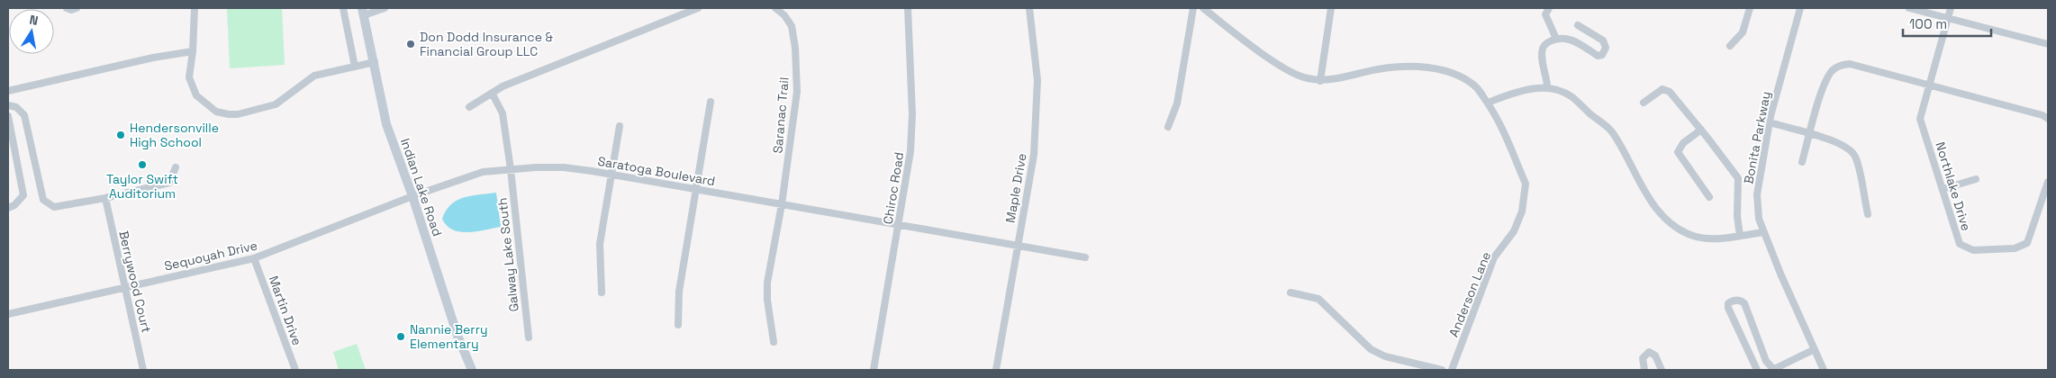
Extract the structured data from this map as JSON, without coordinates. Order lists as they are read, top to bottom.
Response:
{
  "streets": {
    "street": [
      "Saranac Trail",
      "Bonita Parkway",
      "Saratoga Boulevard",
      "Northlake Drive",
      "Indian Lake Road",
      "Chiroc Road",
      "Maple Drive",
      "Galway Lake South",
      "Sequoyah Drive",
      "Berrywood Court",
      "Anderson Lane",
      "Martin Drive"
    ]
  },
  "crossings": [
    ["Saranac Trail", "Saratoga Boulevard"],
    ["Saratoga Boulevard", "Indian Lake Road"],
    ["Saratoga Boulevard", "Chiroc Road"],
    ["Saratoga Boulevard", "Maple Drive"],
    ["Saratoga Boulevard", "Galway Lake South"],
    ["Saratoga Boulevard", "Sequoyah Drive"],
    ["Indian Lake Road", "Sequoyah Drive"],
    ["Sequoyah Drive", "Berrywood Court"],
    ["Sequoyah Drive", "Martin Drive"]
  ],
  "places": [
    "Don Dodd Insurance & Financial Group LLC",
    "Hendersonville High School",
    "Taylor Swift Auditorium",
    "Nannie Berry Elementary"
  ],
  "scale_bar": "100 m",
  "north": "top"
}
